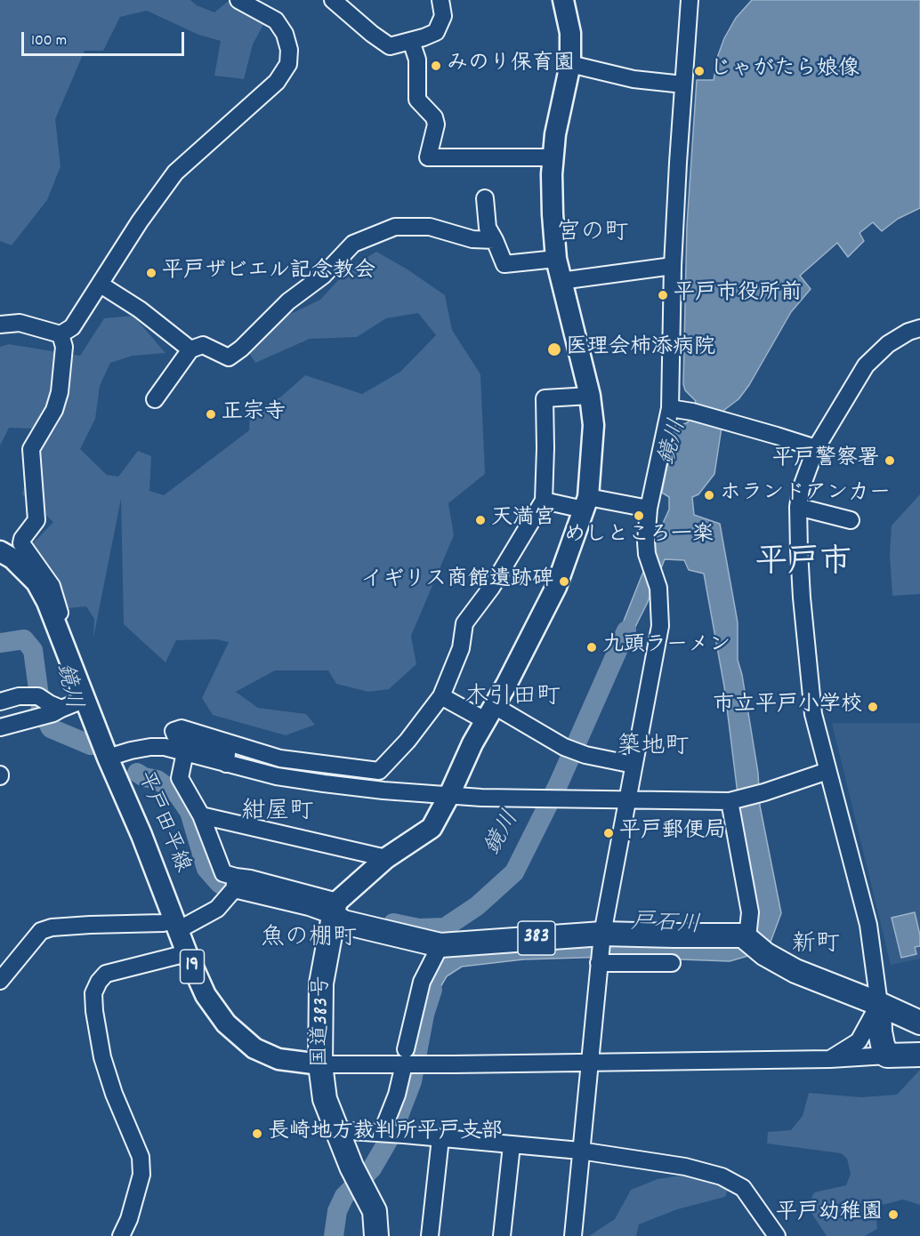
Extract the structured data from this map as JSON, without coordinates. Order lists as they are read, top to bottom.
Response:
{
  "streets": {
    "highway": ["383", "国道383号"],
    "main road": ["平戸田平線", "19"]
  },
  "crossings": [
    ["平戸田平線", "国道383号"],
    ["383", "国道383号"]
  ],
  "districts": [
    "宮の町",
    "平戸市",
    "木引田町",
    "築地町",
    "紺屋町",
    "魚の棚町",
    "新町"
  ],
  "water": ["鏡川", "戸石川"],
  "places": [
    "みのり保育園",
    "じゃがたら娘像",
    "平戸ザビエル記念教会",
    "平戸市役所前",
    "医理会柿添病院",
    "正宗寺",
    "平戸警察署",
    "ホランドアンカー",
    "めしところ一楽",
    "天満宮",
    "イギリス商館遺跡碑",
    "九頭ラーメン",
    "市立平戸小学校",
    "平戸郵便局",
    "長崎地方裁判所平戸支部",
    "平戸幼稚園"
  ],
  "scale_bar": "100 m"
}
